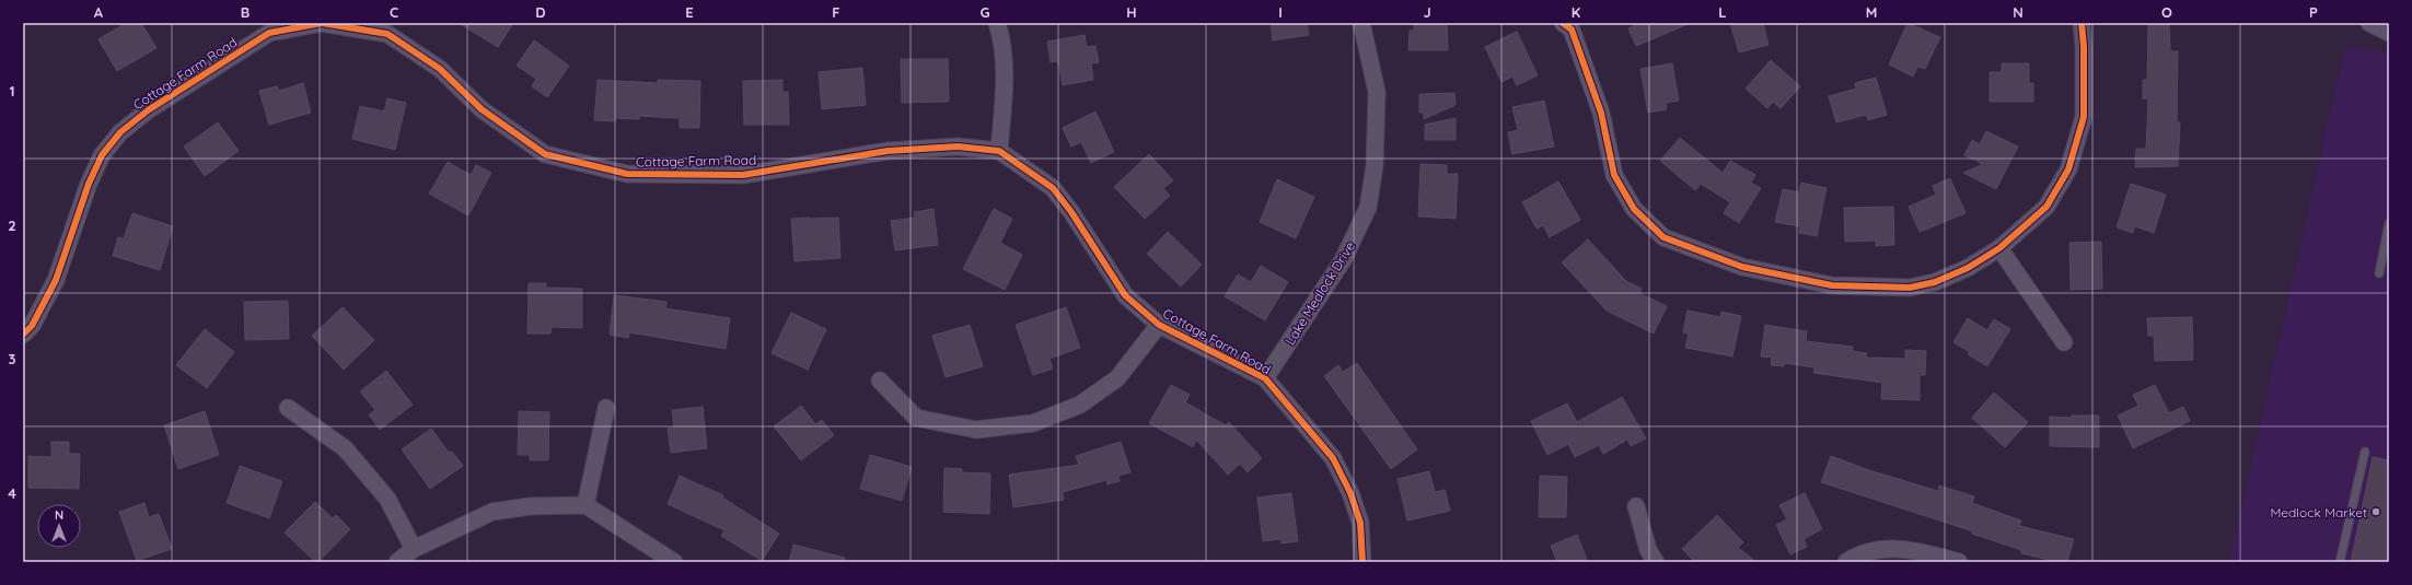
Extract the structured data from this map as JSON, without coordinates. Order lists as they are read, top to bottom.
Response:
{
  "streets": {
    "street": ["Cottage Farm Road", "Lake Medlock Drive"]
  },
  "crossings": [
    ["Cottage Farm Road", "Lake Medlock Drive"]
  ],
  "places": ["Medlock Market"],
  "north": "top",
  "grid": {
    "columns": [
      "A",
      "B",
      "C",
      "D",
      "E",
      "F",
      "G",
      "H",
      "I",
      "J",
      "K",
      "L",
      "M",
      "N",
      "O",
      "P"
    ],
    "rows": [
      "1",
      "2",
      "3",
      "4"
    ]
  }
}
